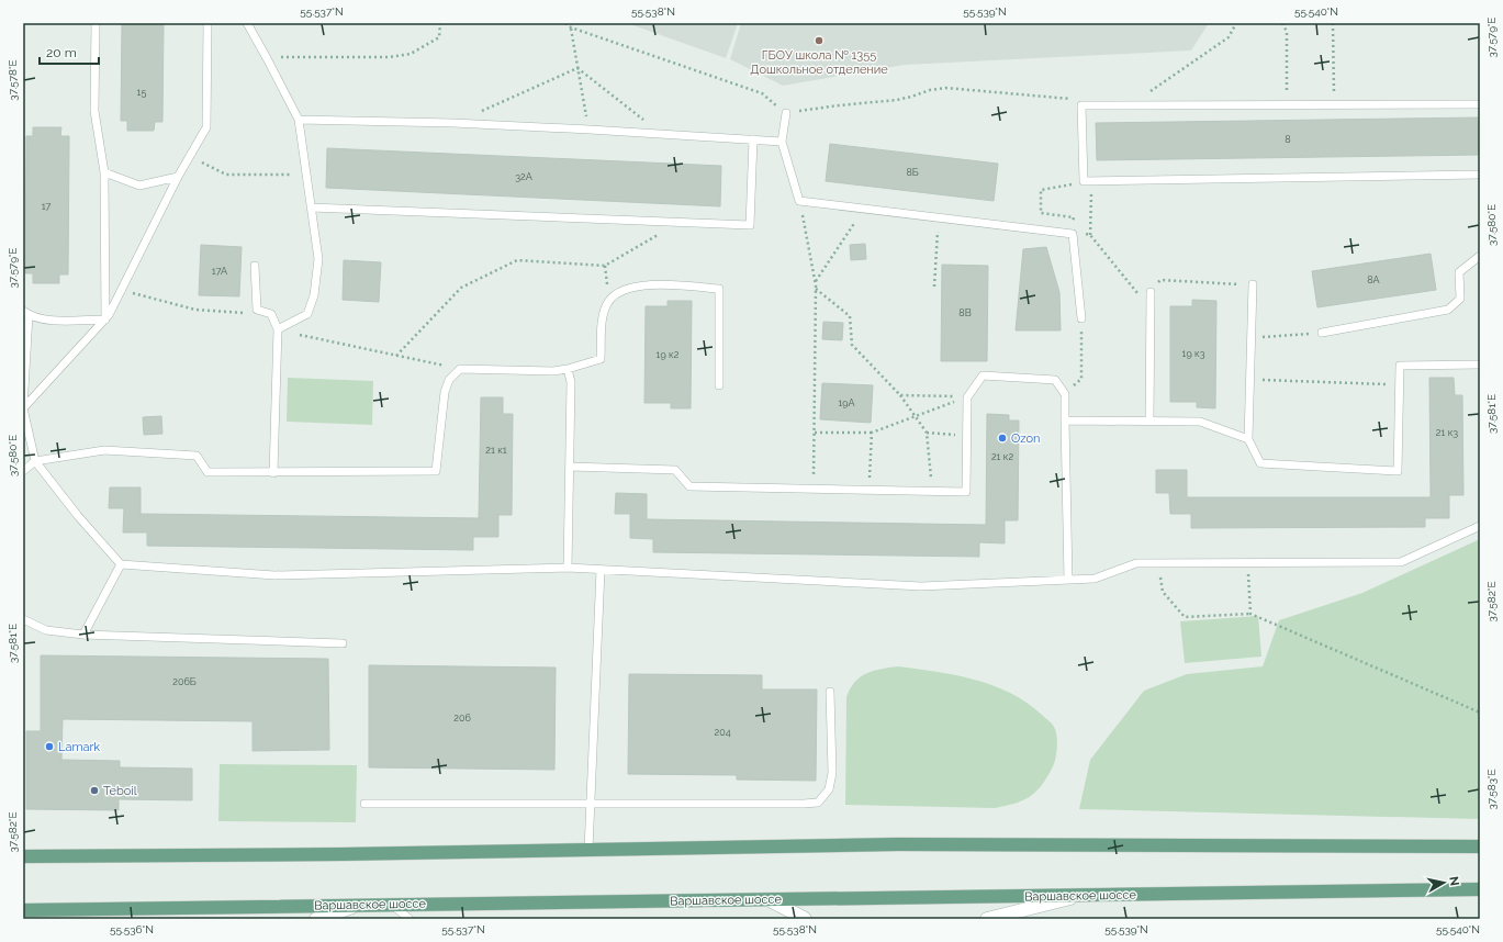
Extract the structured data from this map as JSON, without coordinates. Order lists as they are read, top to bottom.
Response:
{
  "streets": {
    "main road": ["Варшавское шоссе"]
  },
  "places": [
    "ГБОУ школа № 1355 Дошкольное отделение",
    "Ozon",
    "Lamark",
    "Teboil"
  ],
  "house_numbers": [
    "15",
    "8",
    "8Б",
    "32А",
    "17",
    "17А",
    "8А",
    "8В",
    "19 к3",
    "19 к2",
    "19А",
    "21 к3",
    "21 к1",
    "21 к2",
    "206Б",
    "206",
    "204"
  ],
  "scale_bar": "20 m",
  "north": "right",
  "coordinates": [
    "55.537°N",
    "55.538°N",
    "55.539°N",
    "55.540°N",
    "37.579°E",
    "37.578°E",
    "37.580°E",
    "37.581°E",
    "37.582°E",
    "37.583°E",
    "55.536°N"
  ]
}
